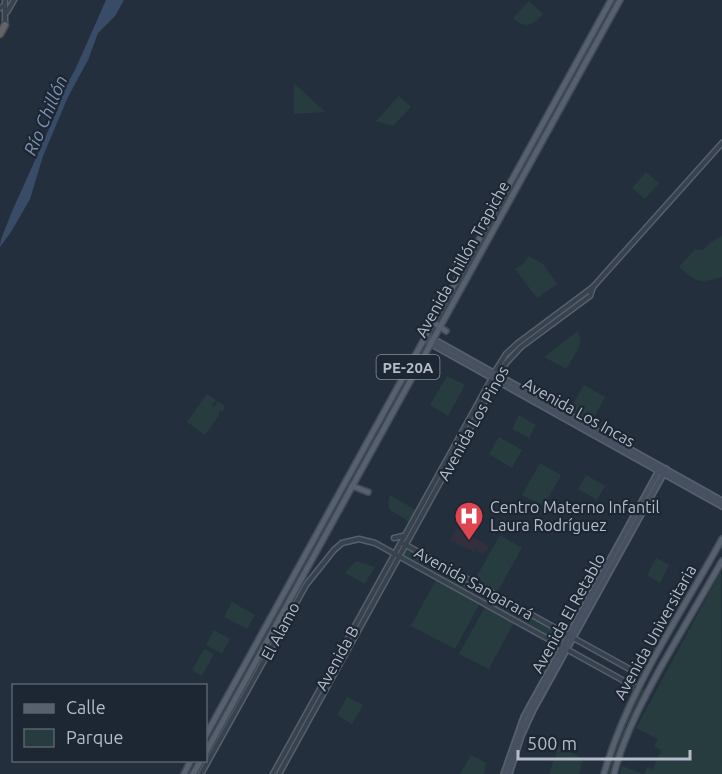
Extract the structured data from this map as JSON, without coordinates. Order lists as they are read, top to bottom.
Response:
{
  "streets": {
    "main road": [
      "Avenida Chillón Trapiche",
      "PE-20A",
      "Avenida Los Incas",
      "Avenida El Retablo",
      "Avenida Universitaria"
    ],
    "street": [
      "Avenida Los Pinos",
      "Avenida Sangarará",
      "El Alamo",
      "Avenida B"
    ]
  },
  "crossings": [
    ["Avenida Chillón Trapiche", "Avenida Los Incas"],
    ["Avenida Chillón Trapiche", "El Alamo"],
    ["Avenida Los Incas", "Avenida Los Pinos"],
    ["Avenida Los Incas", "Avenida El Retablo"],
    ["Avenida Los Pinos", "Avenida Sangarará"],
    ["Avenida Los Pinos", "Avenida B"],
    ["Avenida Sangarará", "Avenida El Retablo"],
    ["Avenida Sangarará", "El Alamo"],
    ["Avenida Sangarará", "Avenida B"],
    ["El Alamo", "Avenida B"]
  ],
  "water": ["Río Chillón"],
  "places": {
    "hospital": ["Centro Materno Infantil Laura Rodríguez"]
  },
  "legend": ["Calle", "Parque"],
  "scale_bar": "500 m"
}
